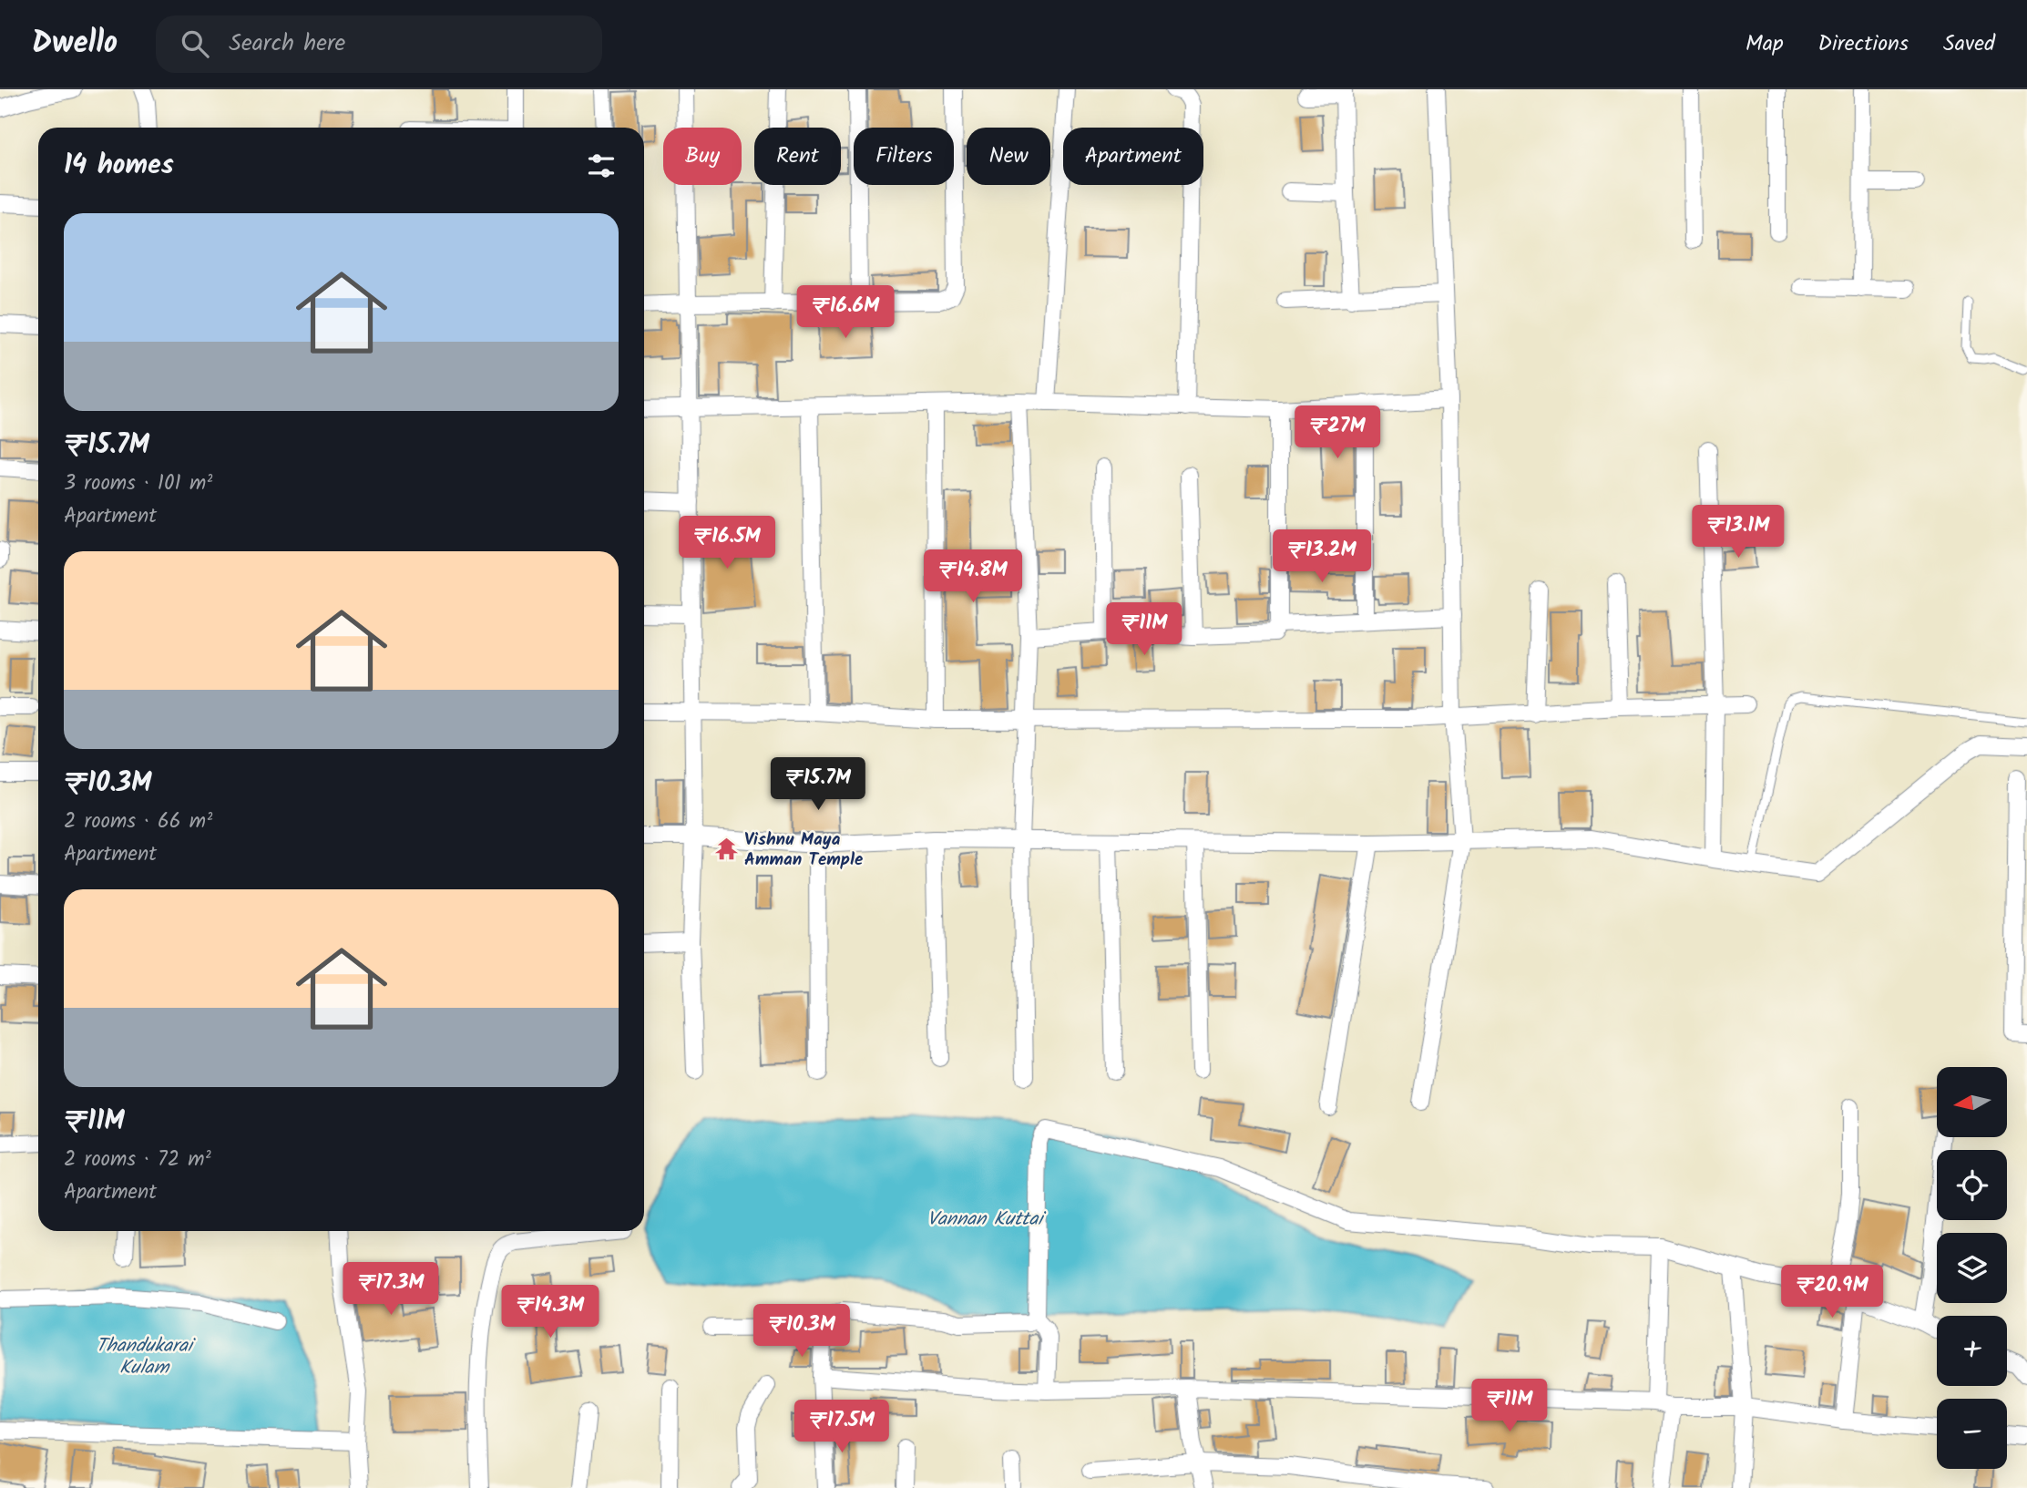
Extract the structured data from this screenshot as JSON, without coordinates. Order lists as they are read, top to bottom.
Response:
{
  "water": ["Vannan Kuttai", "Thandukarai Kulam"],
  "places": {
    "temple": ["Vishnu Maya Amman Temple"]
  },
  "north": "left",
  "page": {
    "header": "Dwello",
    "search": "Search here",
    "nav": ["Map", "Directions", "Saved"],
    "chip": [
      "Buy",
      "Rent",
      "Filters",
      "New",
      "Apartment"
    ],
    "heading": "14 homes",
    "list": [
      {
        "name": "₹15.7M",
        "note": "3 rooms · 101 m² · Apartment"
      },
      {
        "name": "₹10.3M",
        "note": "2 rooms · 66 m² · Apartment"
      },
      {
        "name": "₹11M",
        "note": "2 rooms · 72 m² · Apartment"
      }
    ],
    "price": [
      "₹16.6M",
      "₹27M",
      "₹13.1M",
      "₹16.5M",
      "₹13.2M",
      "₹14.8M",
      "₹11M",
      "₹15.7M",
      "₹17.3M",
      "₹20.9M",
      "₹14.3M",
      "₹10.3M",
      "₹11M",
      "₹17.5M"
    ],
    "map_buttons": ["+", "−"]
  }
}
